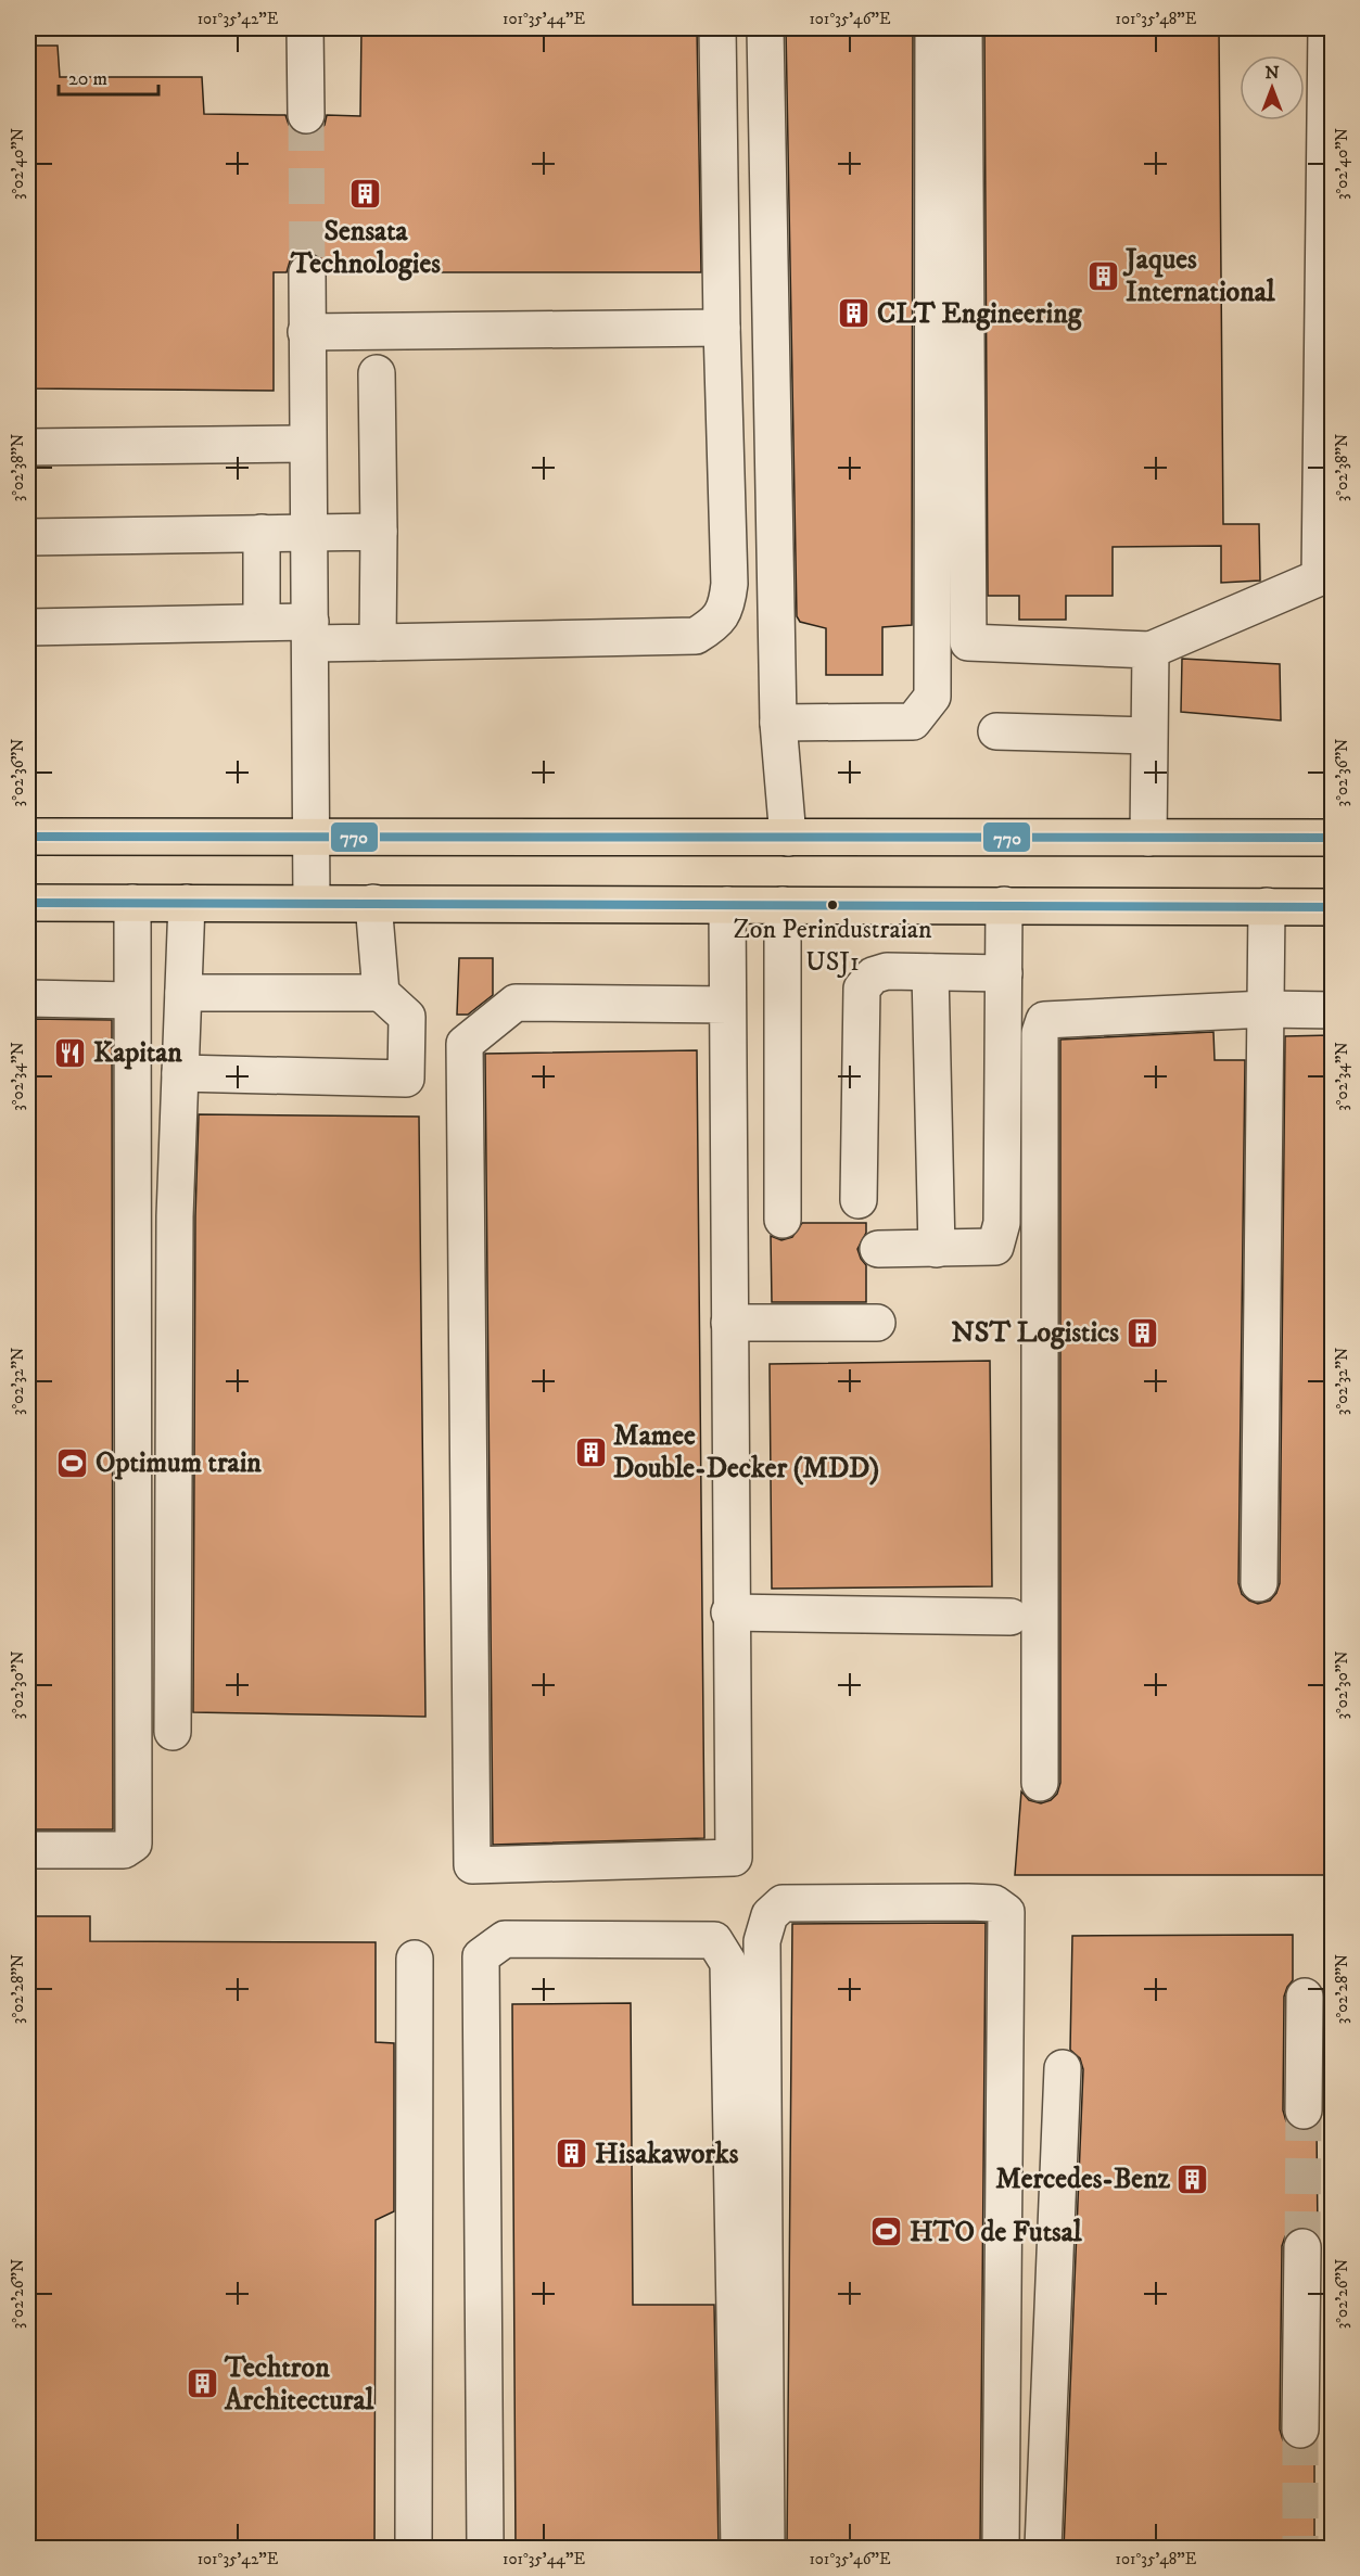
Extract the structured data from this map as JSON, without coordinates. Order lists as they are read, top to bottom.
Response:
{
  "places": {
    "building": [
      "Sensata Technologies",
      "Jaques International",
      "CLT Engineering",
      "NST Logistics",
      "Mamee Double-Decker (MDD)",
      "Hisakaworks",
      "Mercedes-Benz",
      "Techtron Architectural"
    ],
    "other": ["Zon Perindustraian USJ1"],
    "restaurant": ["Kapitan"],
    "sports": ["Optimum train", "HTO de Futsal"]
  },
  "lines": ["transit line 770"],
  "scale_bar": "20 m",
  "north": "top",
  "coordinates": [
    "101°35'42\"E",
    "101°35'44\"E",
    "101°35'46\"E",
    "101°35'48\"E",
    "3°02'40\"N",
    "3°02'38\"N",
    "3°02'36\"N",
    "3°02'34\"N",
    "3°02'32\"N",
    "3°02'30\"N",
    "3°02'28\"N",
    "3°02'26\"N"
  ]
}
